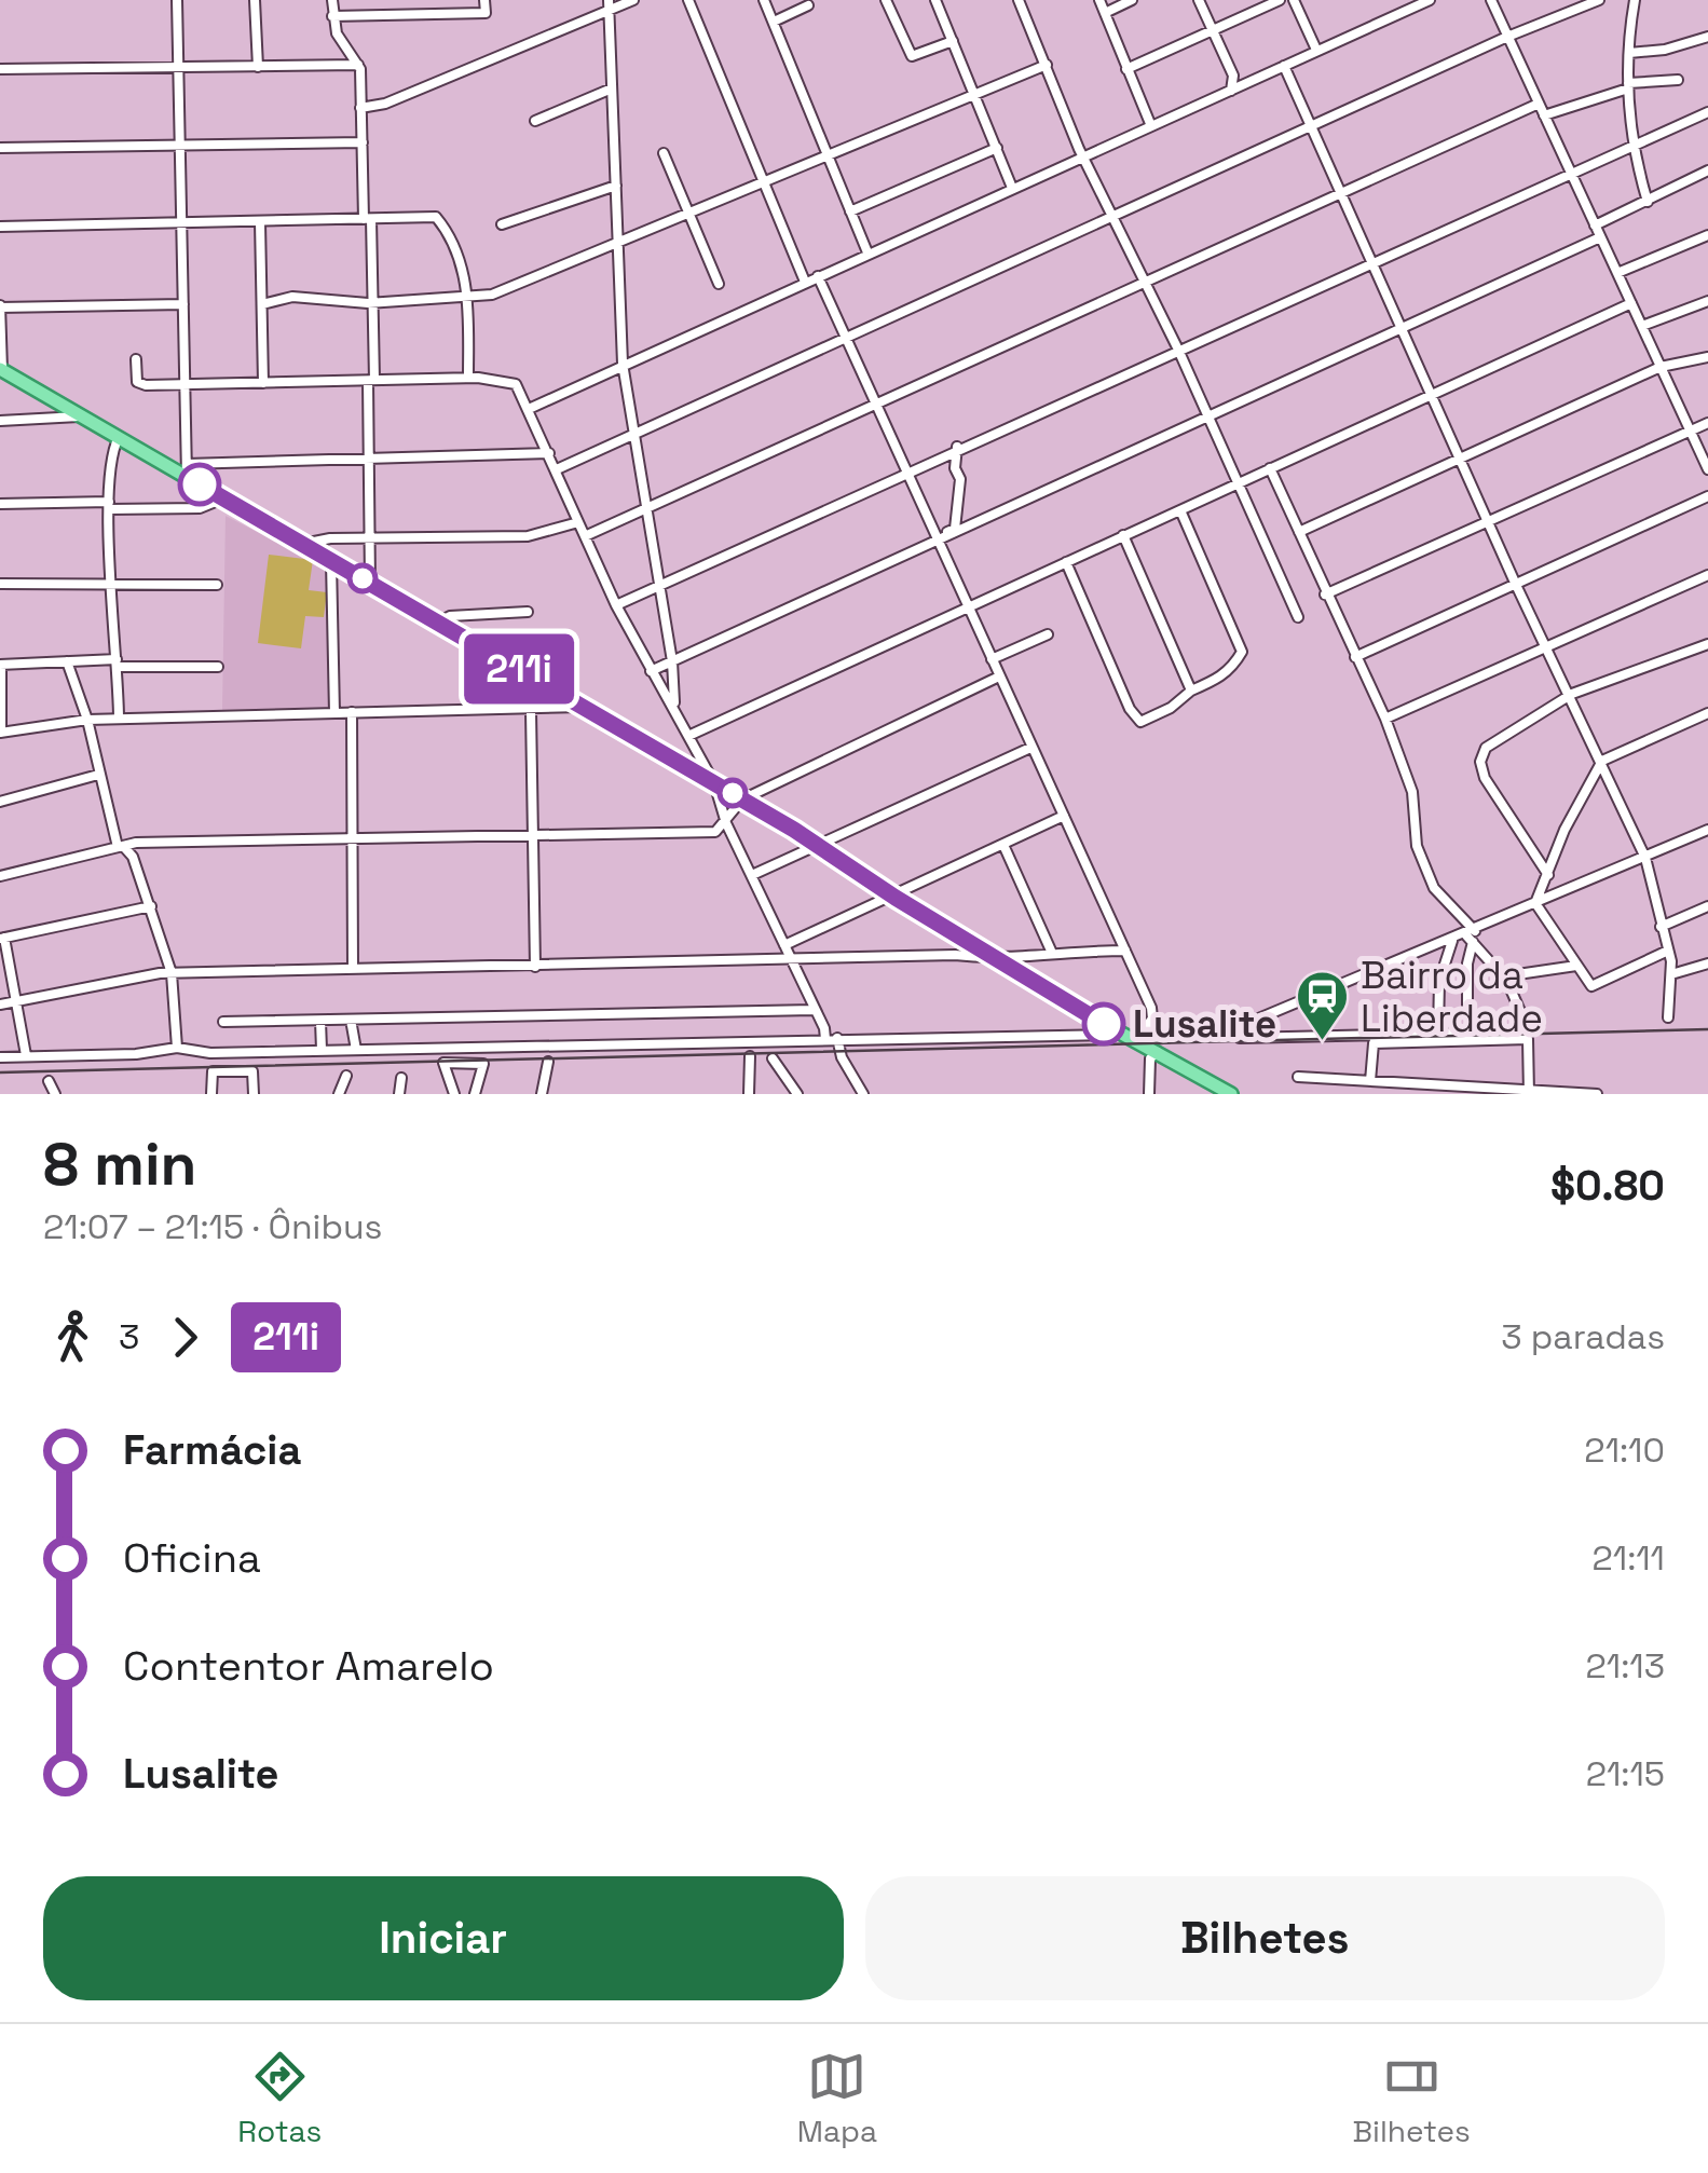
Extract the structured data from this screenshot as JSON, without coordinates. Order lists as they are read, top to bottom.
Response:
{
  "places": {
    "other": ["Lusalite"],
    "station": ["Bairro da Liberdade"]
  },
  "lines": ["bus line 211i"],
  "page": {
    "on_map": "211i",
    "heading": ["8 min", "21:07 – 21:15 · Ônibus", "$0.80"],
    "legs": ["3", "211i", "3 paradas"],
    "list": [
      {
        "name": "Farmácia",
        "value": "21:10"
      },
      {
        "name": "Oficina",
        "value": "21:11"
      },
      {
        "name": "Contentor Amarelo",
        "value": "21:13"
      },
      {
        "name": "Lusalite",
        "value": "21:15"
      }
    ],
    "buttons": ["Iniciar", "Bilhetes"],
    "tabs": ["Rotas", "Mapa", "Bilhetes"]
  }
}
